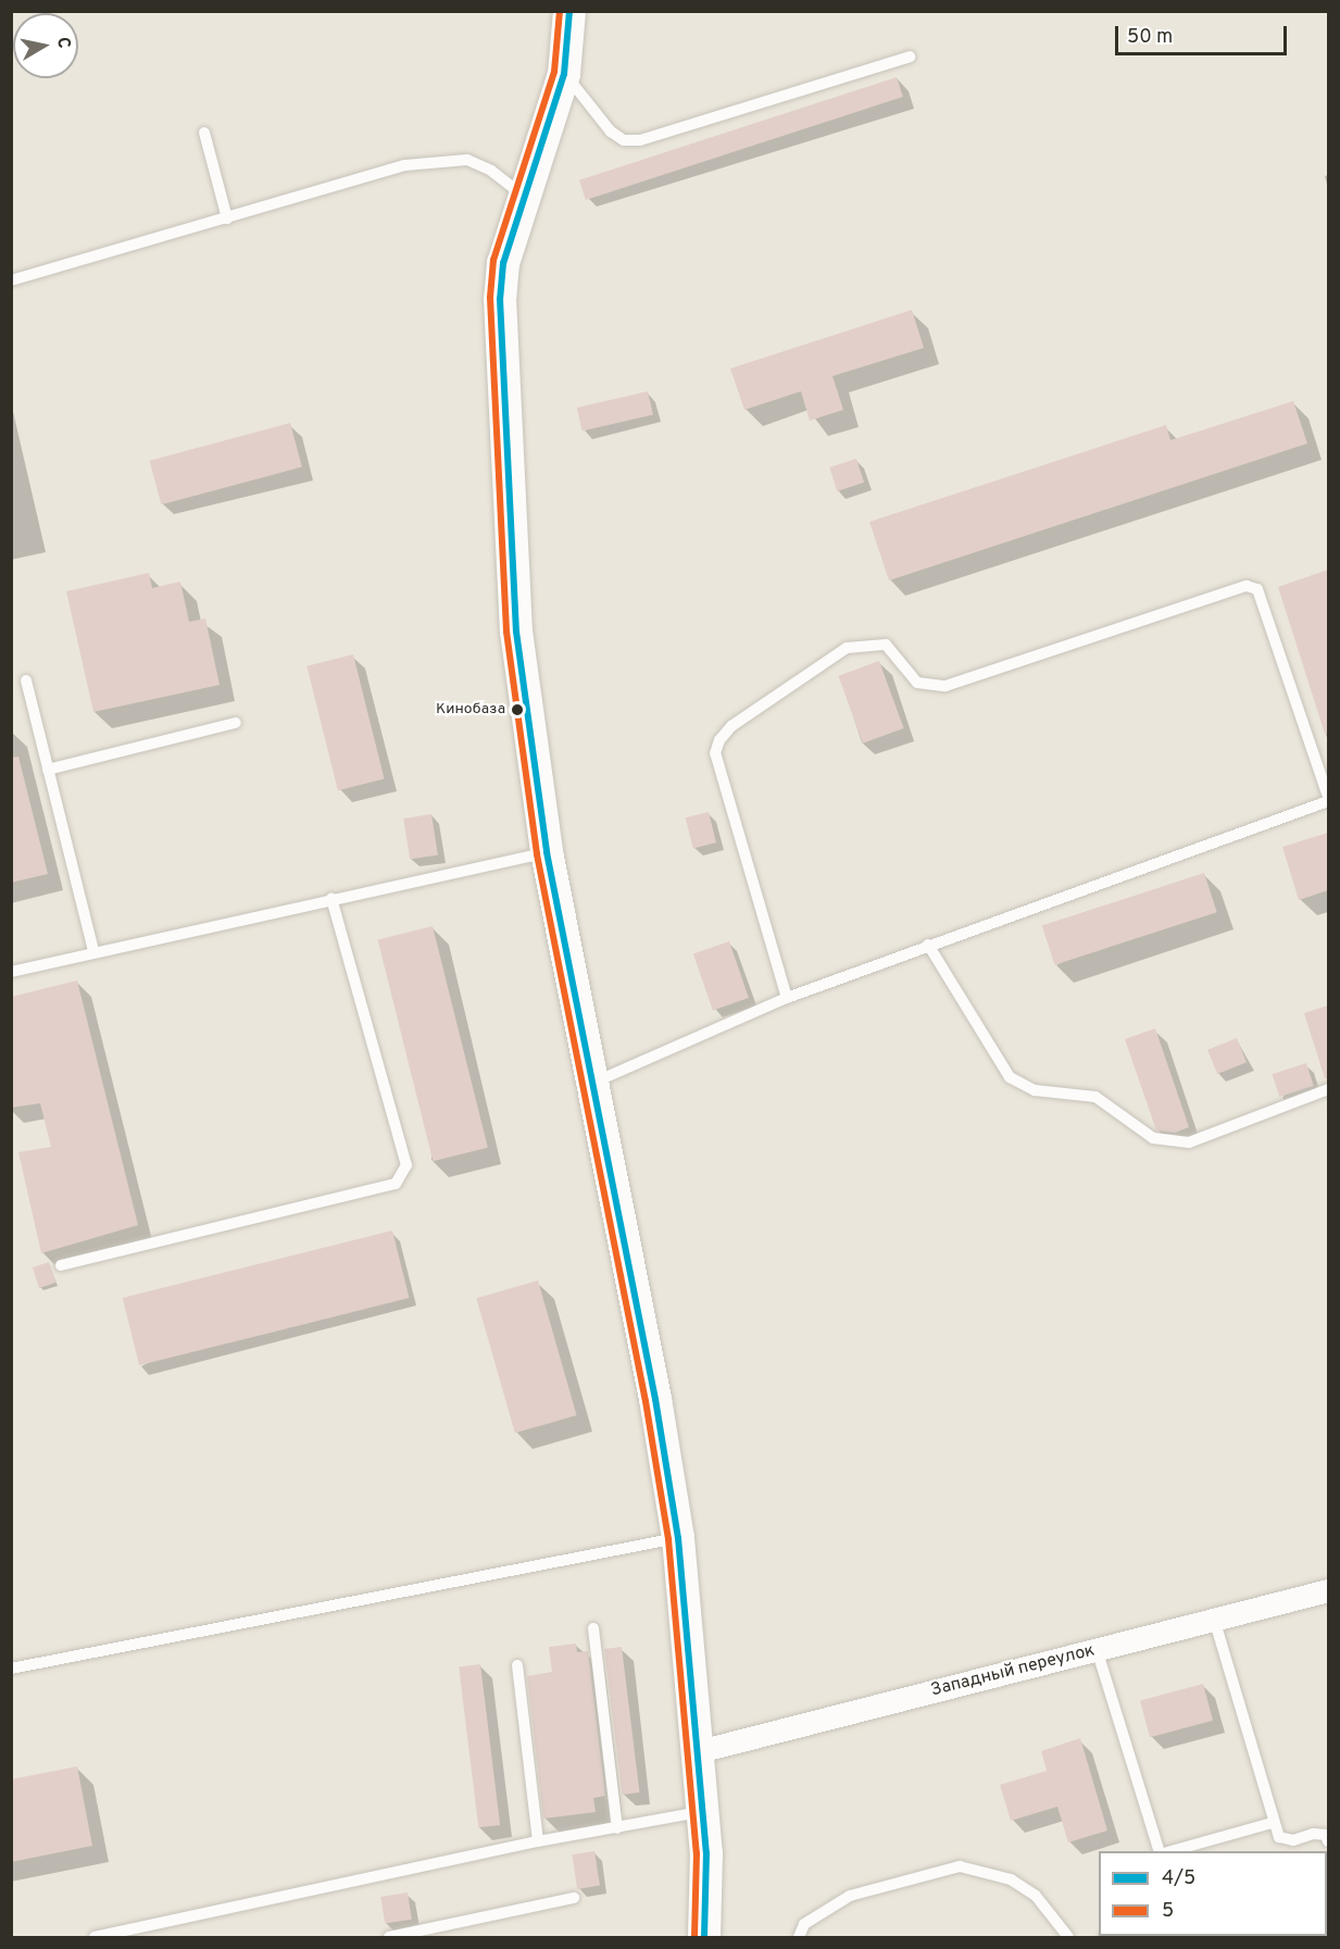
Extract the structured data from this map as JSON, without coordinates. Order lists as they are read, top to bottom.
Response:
{
  "streets": {
    "street": ["Западный переулок"]
  },
  "places": ["Кинобаза"],
  "lines": ["transit line 4/5", "transit line 5"],
  "legend": ["4/5", "5"],
  "scale_bar": "50 m",
  "north": "right"
}
